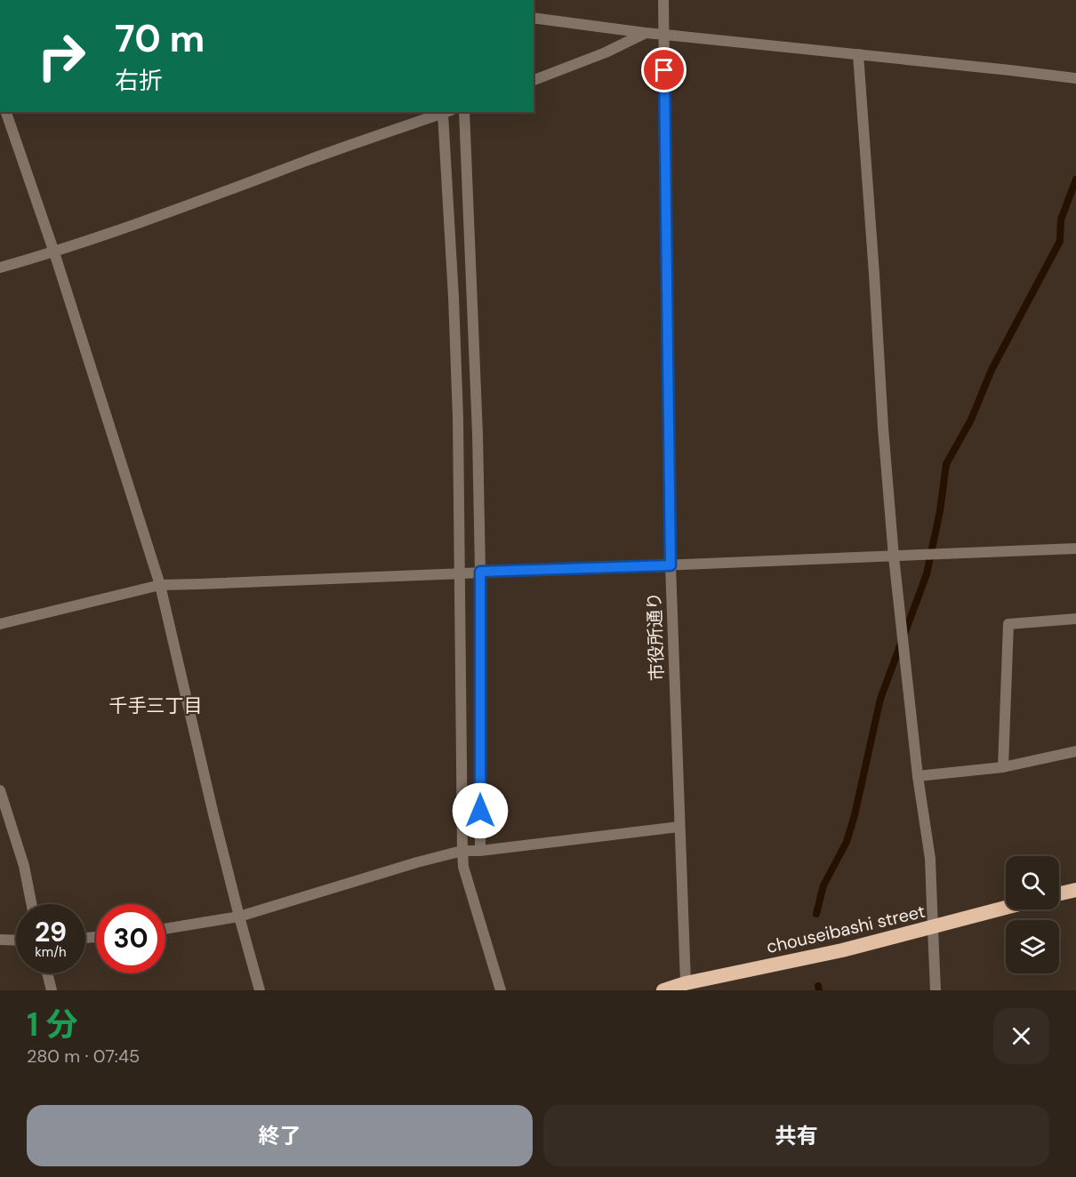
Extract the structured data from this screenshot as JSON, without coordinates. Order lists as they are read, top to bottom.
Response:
{
  "streets": {
    "highway": ["chouseibashi street"],
    "street": ["市役所通り"]
  },
  "crossings": [
    ["市役所通り", "chouseibashi street"]
  ],
  "districts": ["千手三丁目"],
  "page": {
    "turn": ["70 m", "右折"],
    "speed": "29 km/h",
    "limit": "30",
    "heading": ["1 分", "280 m · 07:45"],
    "buttons": ["終了", "共有"]
  }
}
